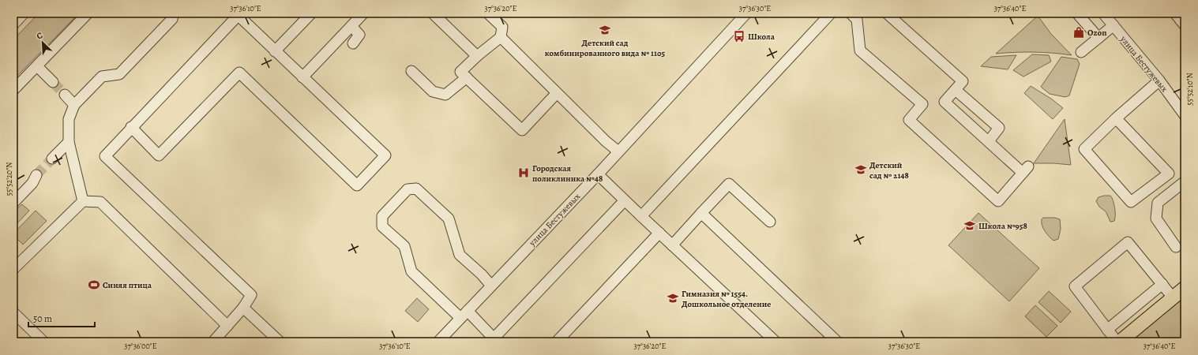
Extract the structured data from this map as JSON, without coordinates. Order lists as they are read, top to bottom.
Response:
{
  "streets": {
    "street": ["улица Бестужевых"]
  },
  "places": {
    "school or university": [
      "Детский сад комбинированного вида № 1105",
      "Детский сад № 2148",
      "Школа №958",
      "Гимназия № 1554. Дошкольное отделение"
    ],
    "shop": ["Ozon"],
    "bus stop": ["Школа"],
    "hospital": ["Городская поликлиника №48"],
    "sports": ["Синяя птица"]
  },
  "scale_bar": "50 m",
  "north": "top left",
  "coordinates": [
    "37°36'10\"E",
    "37°36'20\"E",
    "37°36'30\"E",
    "37°36'40\"E",
    "55°52'10\"N",
    "55°52'20\"N",
    "37°36'00\"E"
  ]
}
